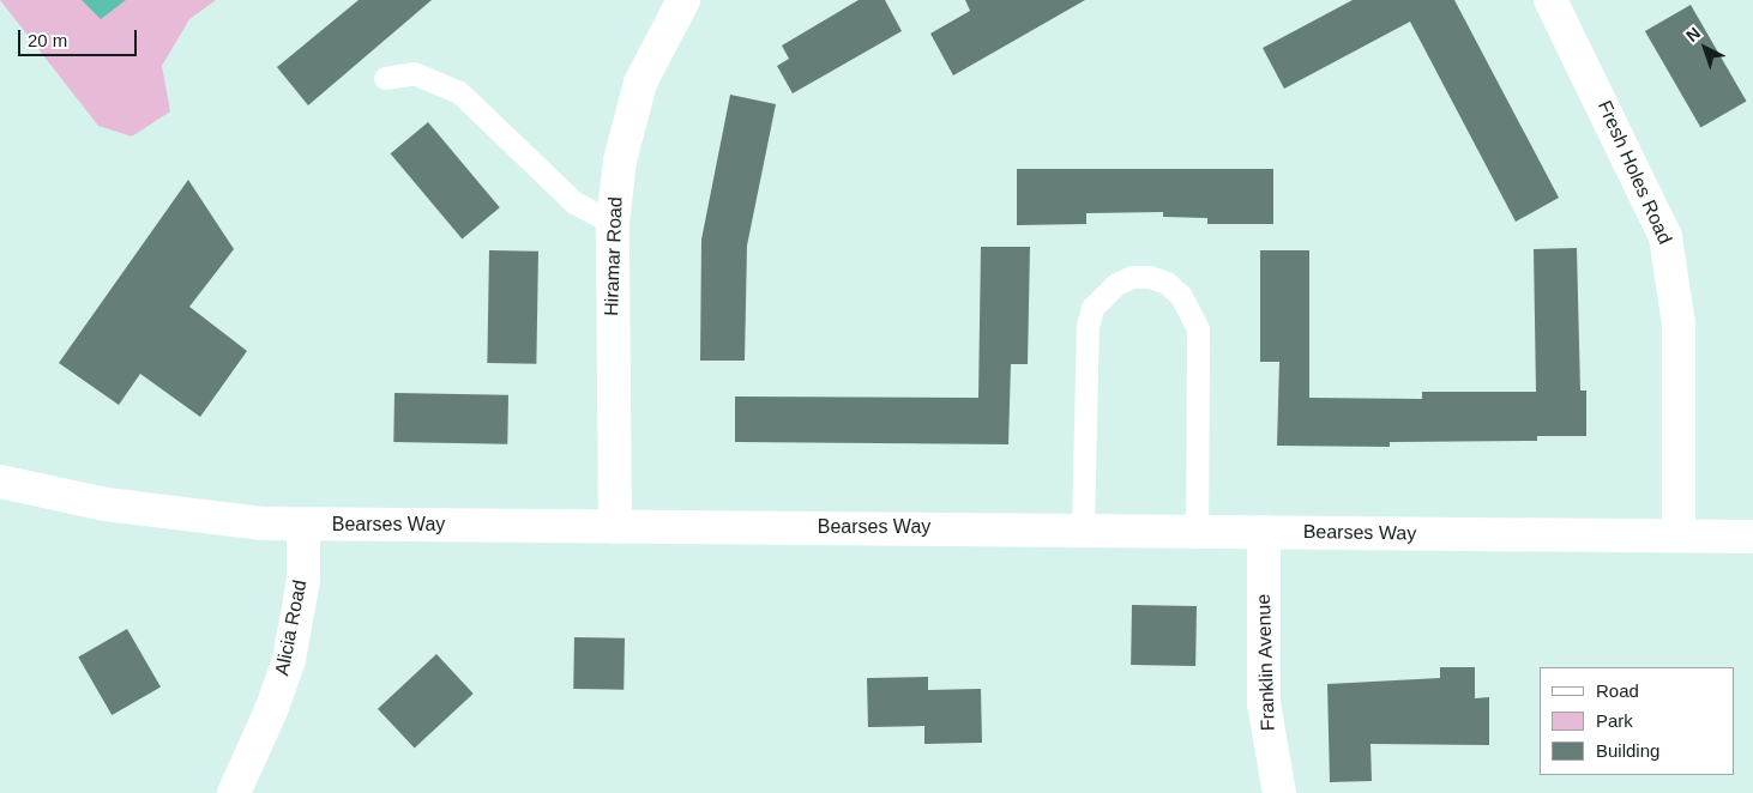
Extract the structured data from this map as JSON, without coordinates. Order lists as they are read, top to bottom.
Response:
{
  "streets": {
    "main road": [
      "Fresh Holes Road",
      "Hiramar Road",
      "Bearses Way",
      "Alicia Road",
      "Franklin Avenue"
    ]
  },
  "crossings": [
    ["Fresh Holes Road", "Bearses Way"],
    ["Hiramar Road", "Bearses Way"],
    ["Bearses Way", "Alicia Road"],
    ["Bearses Way", "Franklin Avenue"]
  ],
  "legend": ["Road", "Park", "Building"],
  "scale_bar": "20 m",
  "north": "top left"
}
